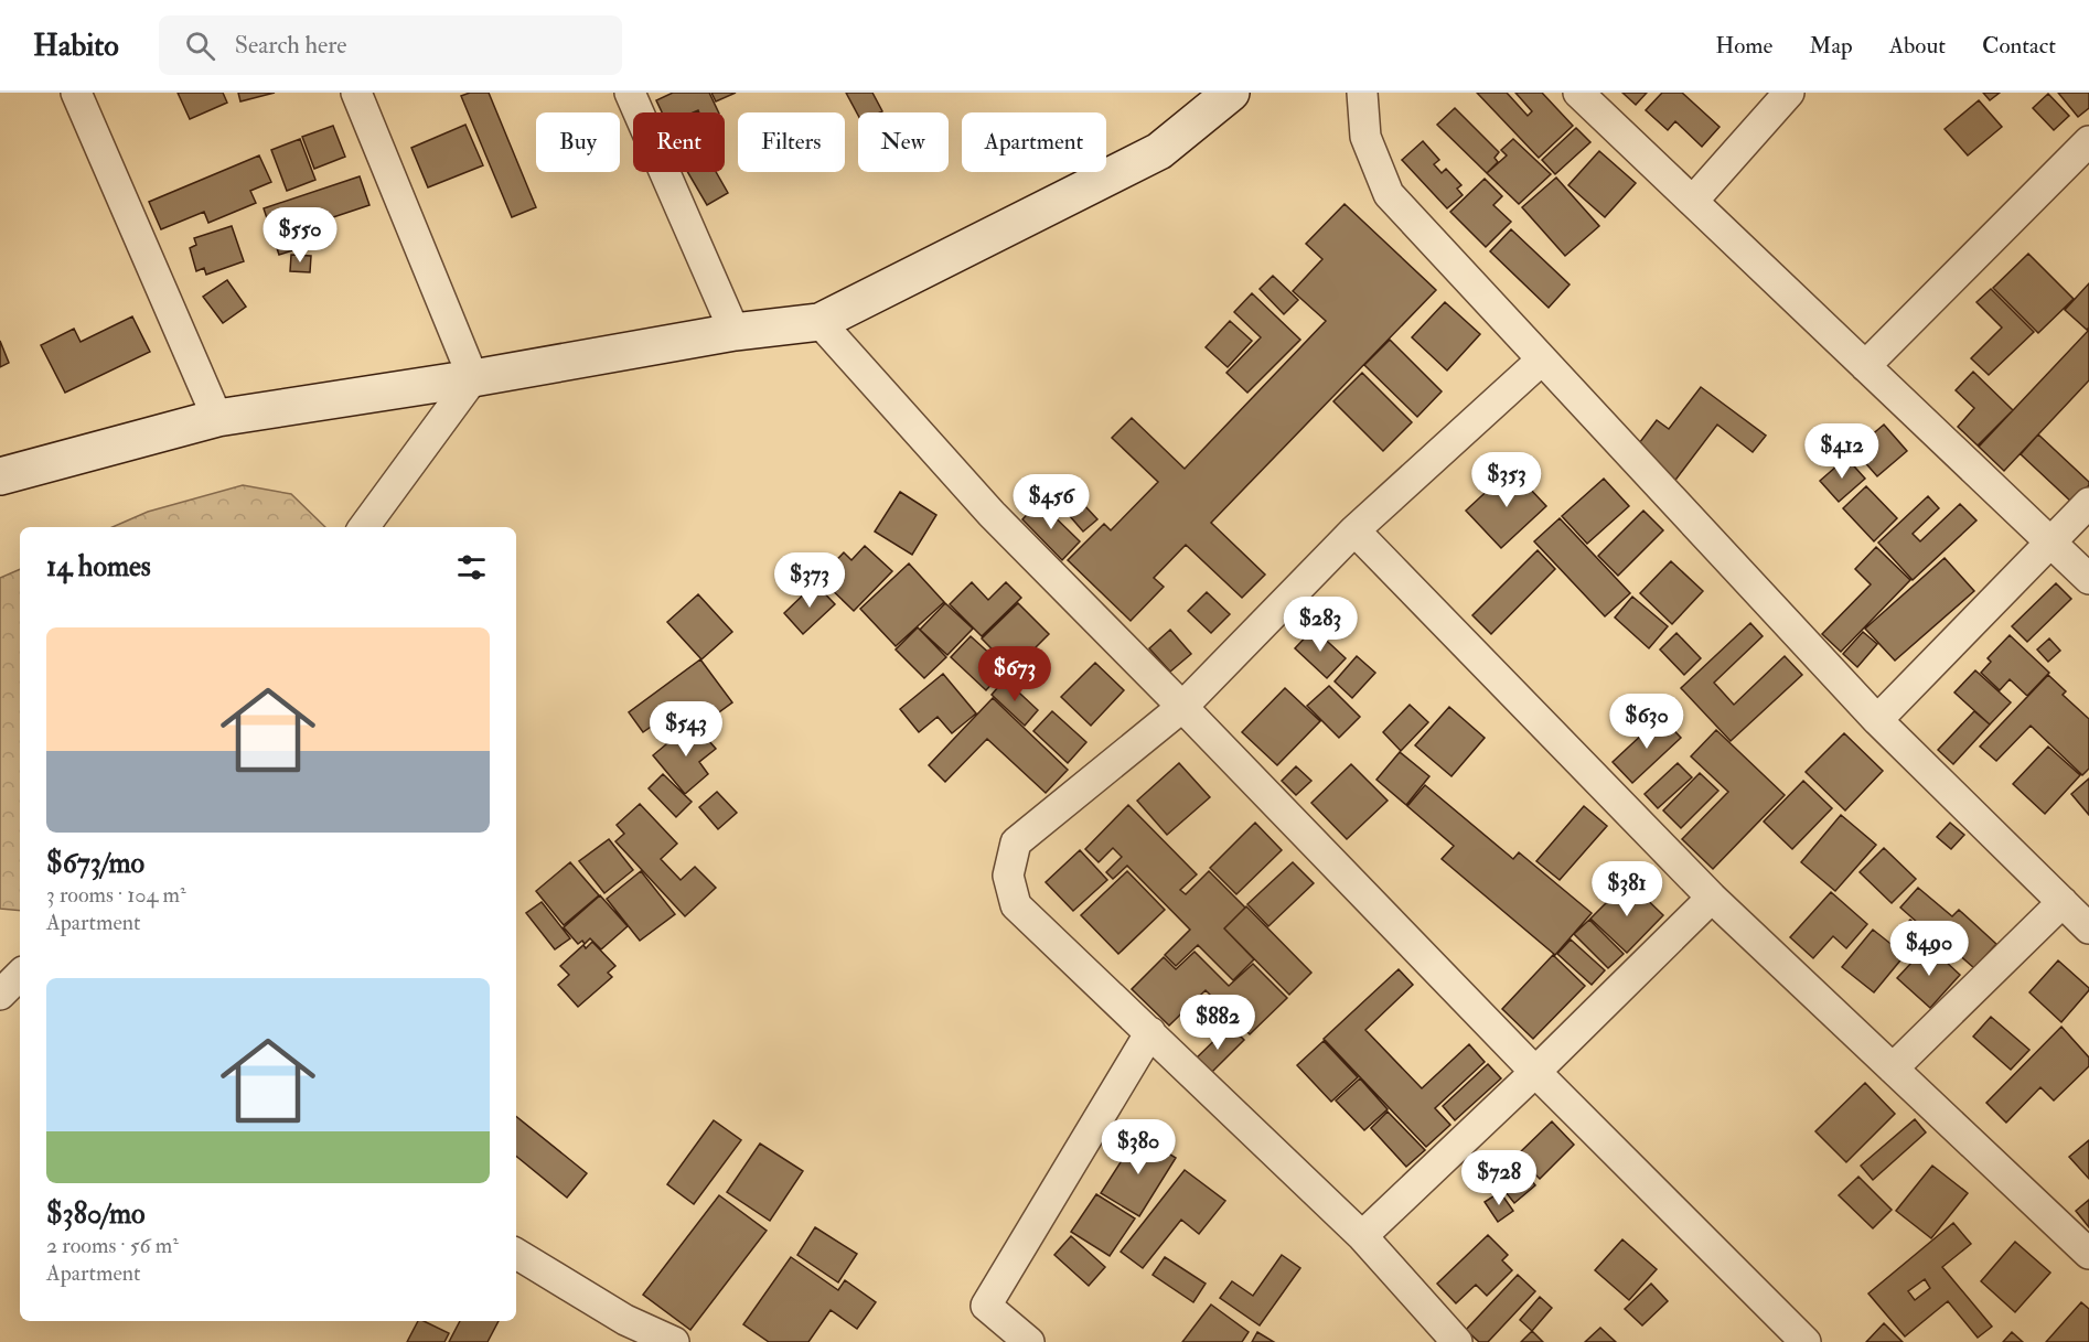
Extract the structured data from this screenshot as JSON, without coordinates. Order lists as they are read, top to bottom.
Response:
{
  "page": {
    "header": "Habito",
    "search": "Search here",
    "nav": [
      "Home",
      "Map",
      "About",
      "Contact"
    ],
    "chip": [
      "Buy",
      "Rent",
      "Filters",
      "New",
      "Apartment"
    ],
    "price": [
      "$550",
      "$412",
      "$353",
      "$456",
      "$373",
      "$283",
      "$673",
      "$630",
      "$543",
      "$381",
      "$490",
      "$882",
      "$380",
      "$728"
    ],
    "heading": "14 homes",
    "list": [
      {
        "name": "$673/mo",
        "note": "3 rooms · 104 m² · Apartment"
      },
      {
        "name": "$380/mo",
        "note": "2 rooms · 56 m² · Apartment"
      }
    ]
  }
}
